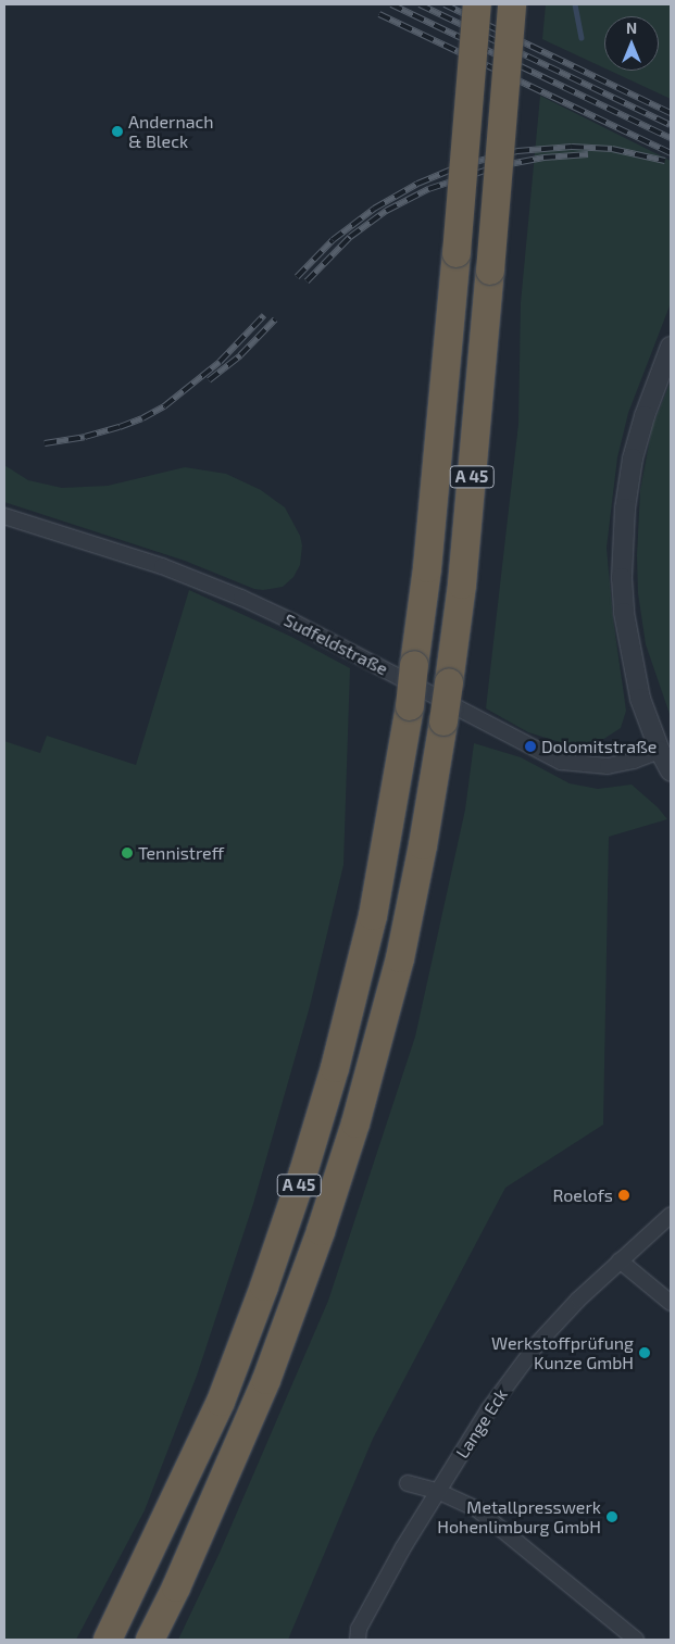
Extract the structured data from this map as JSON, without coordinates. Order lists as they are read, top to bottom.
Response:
{
  "streets": {
    "highway": ["A 45"],
    "street": ["Sudfeldstraße", "Lange Eck"]
  },
  "places": [
    "Andernach & Bleck",
    "Dolomitstraße",
    "Tennistreff",
    "Roelofs",
    "Werkstoffprüfung Kunze GmbH",
    "Metallpresswerk Hohenlimburg GmbH"
  ],
  "north": "top"
}
